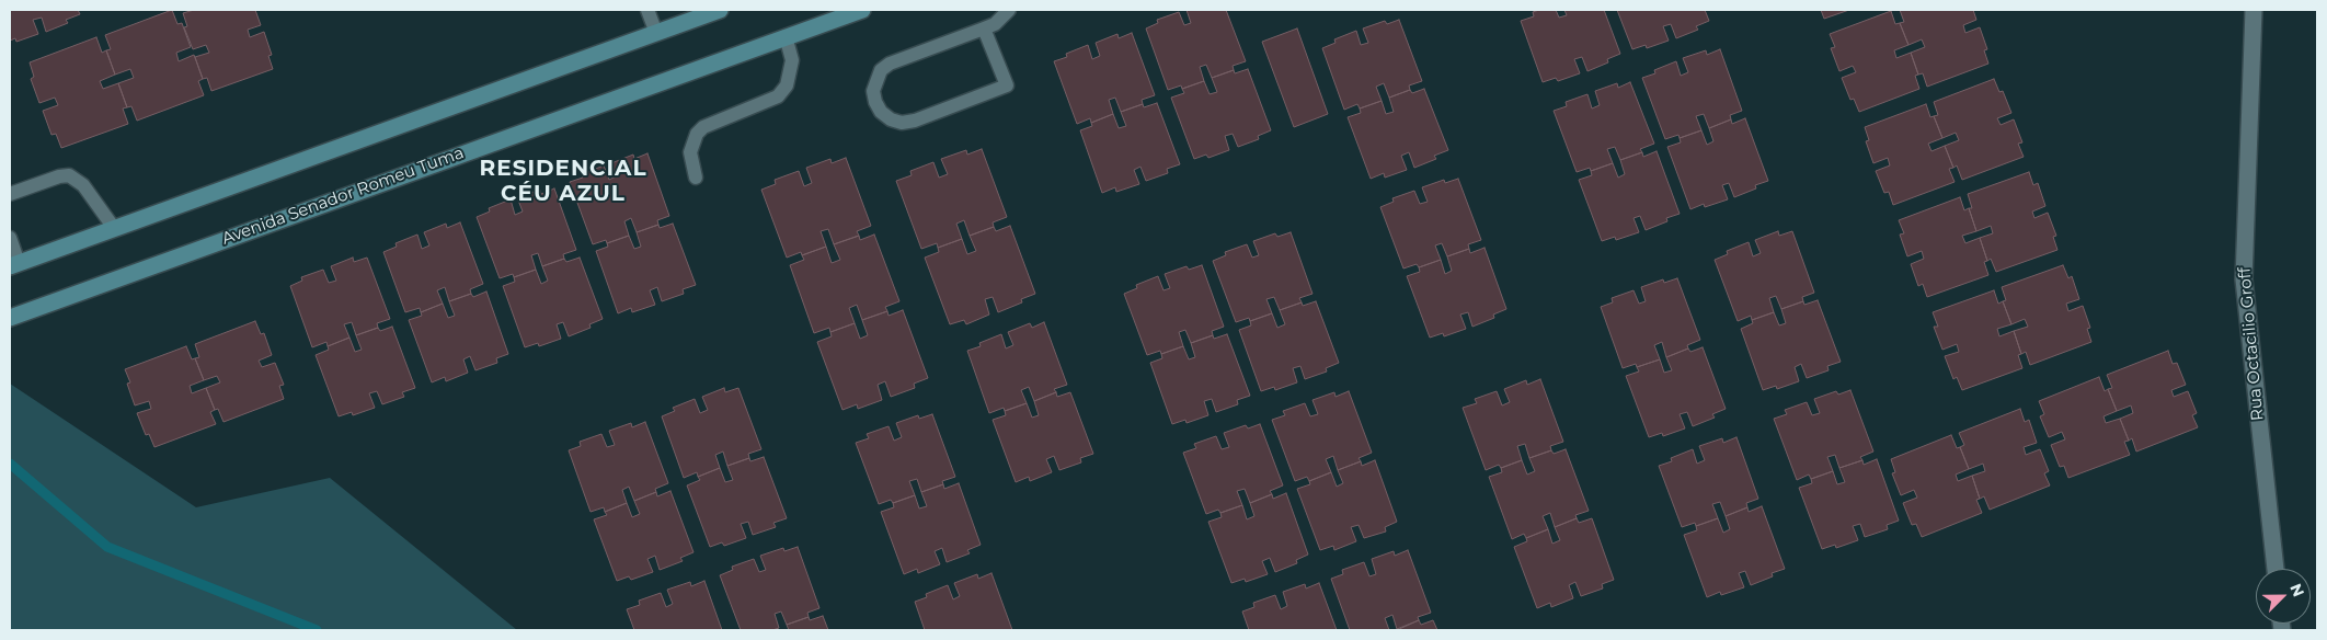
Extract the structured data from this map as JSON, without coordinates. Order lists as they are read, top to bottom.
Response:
{
  "streets": {
    "street": ["Avenida Senador Romeu Tuma", "Rua Octacilio Groff"]
  },
  "districts": ["RESIDENCIAL CÉU AZUL"],
  "north": "top right"
}
